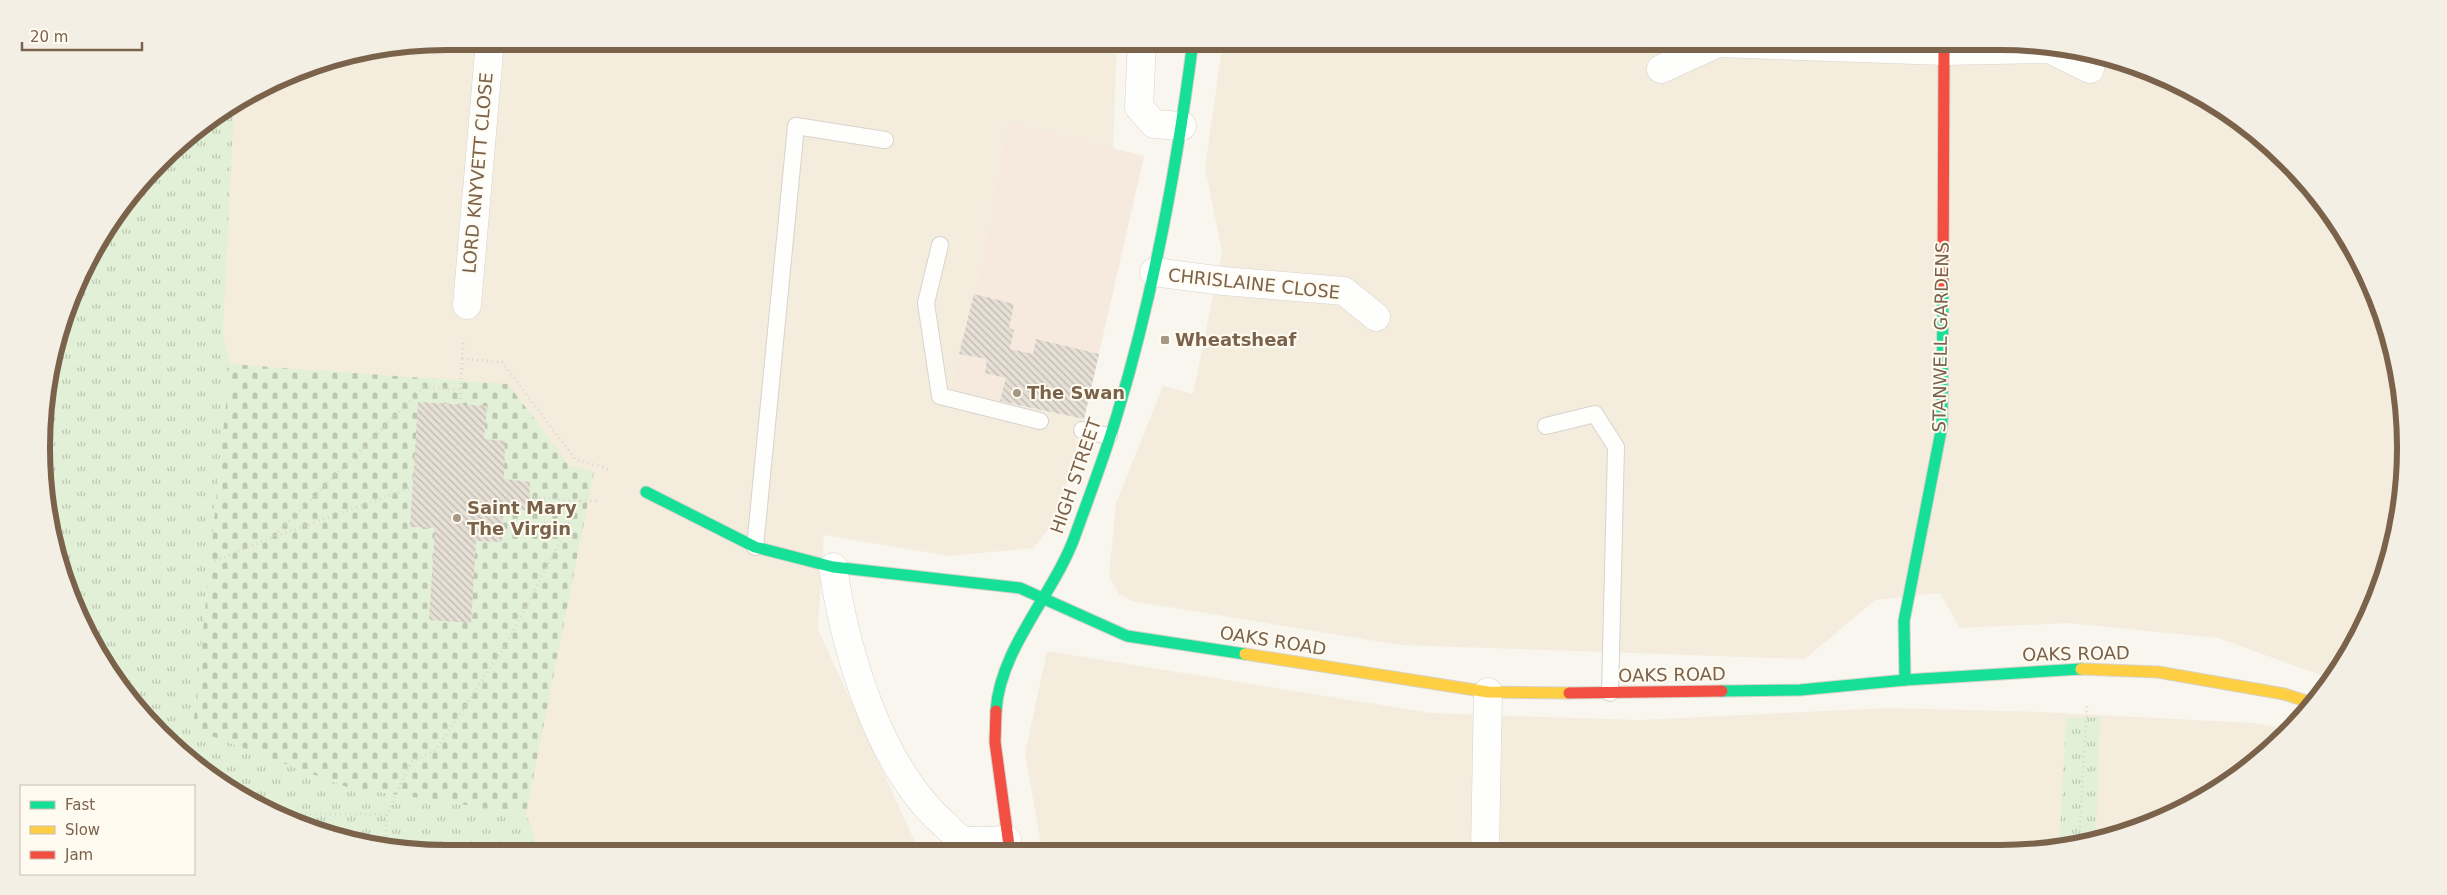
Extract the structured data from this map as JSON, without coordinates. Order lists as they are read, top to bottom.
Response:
{
  "streets": {
    "street": [
      "LORD KNYVETT CLOSE",
      "CHRISLAINE CLOSE",
      "STANWELL GARDENS",
      "HIGH STREET",
      "OAKS ROAD"
    ]
  },
  "crossings": [
    ["CHRISLAINE CLOSE", "HIGH STREET"],
    ["STANWELL GARDENS", "OAKS ROAD"],
    ["HIGH STREET", "OAKS ROAD"]
  ],
  "places": {
    "transit": ["Wheatsheaf"],
    "other": ["The Swan", "Saint Mary The Virgin"]
  },
  "legend": ["Fast", "Slow", "Jam"],
  "scale_bar": "20 m"
}
